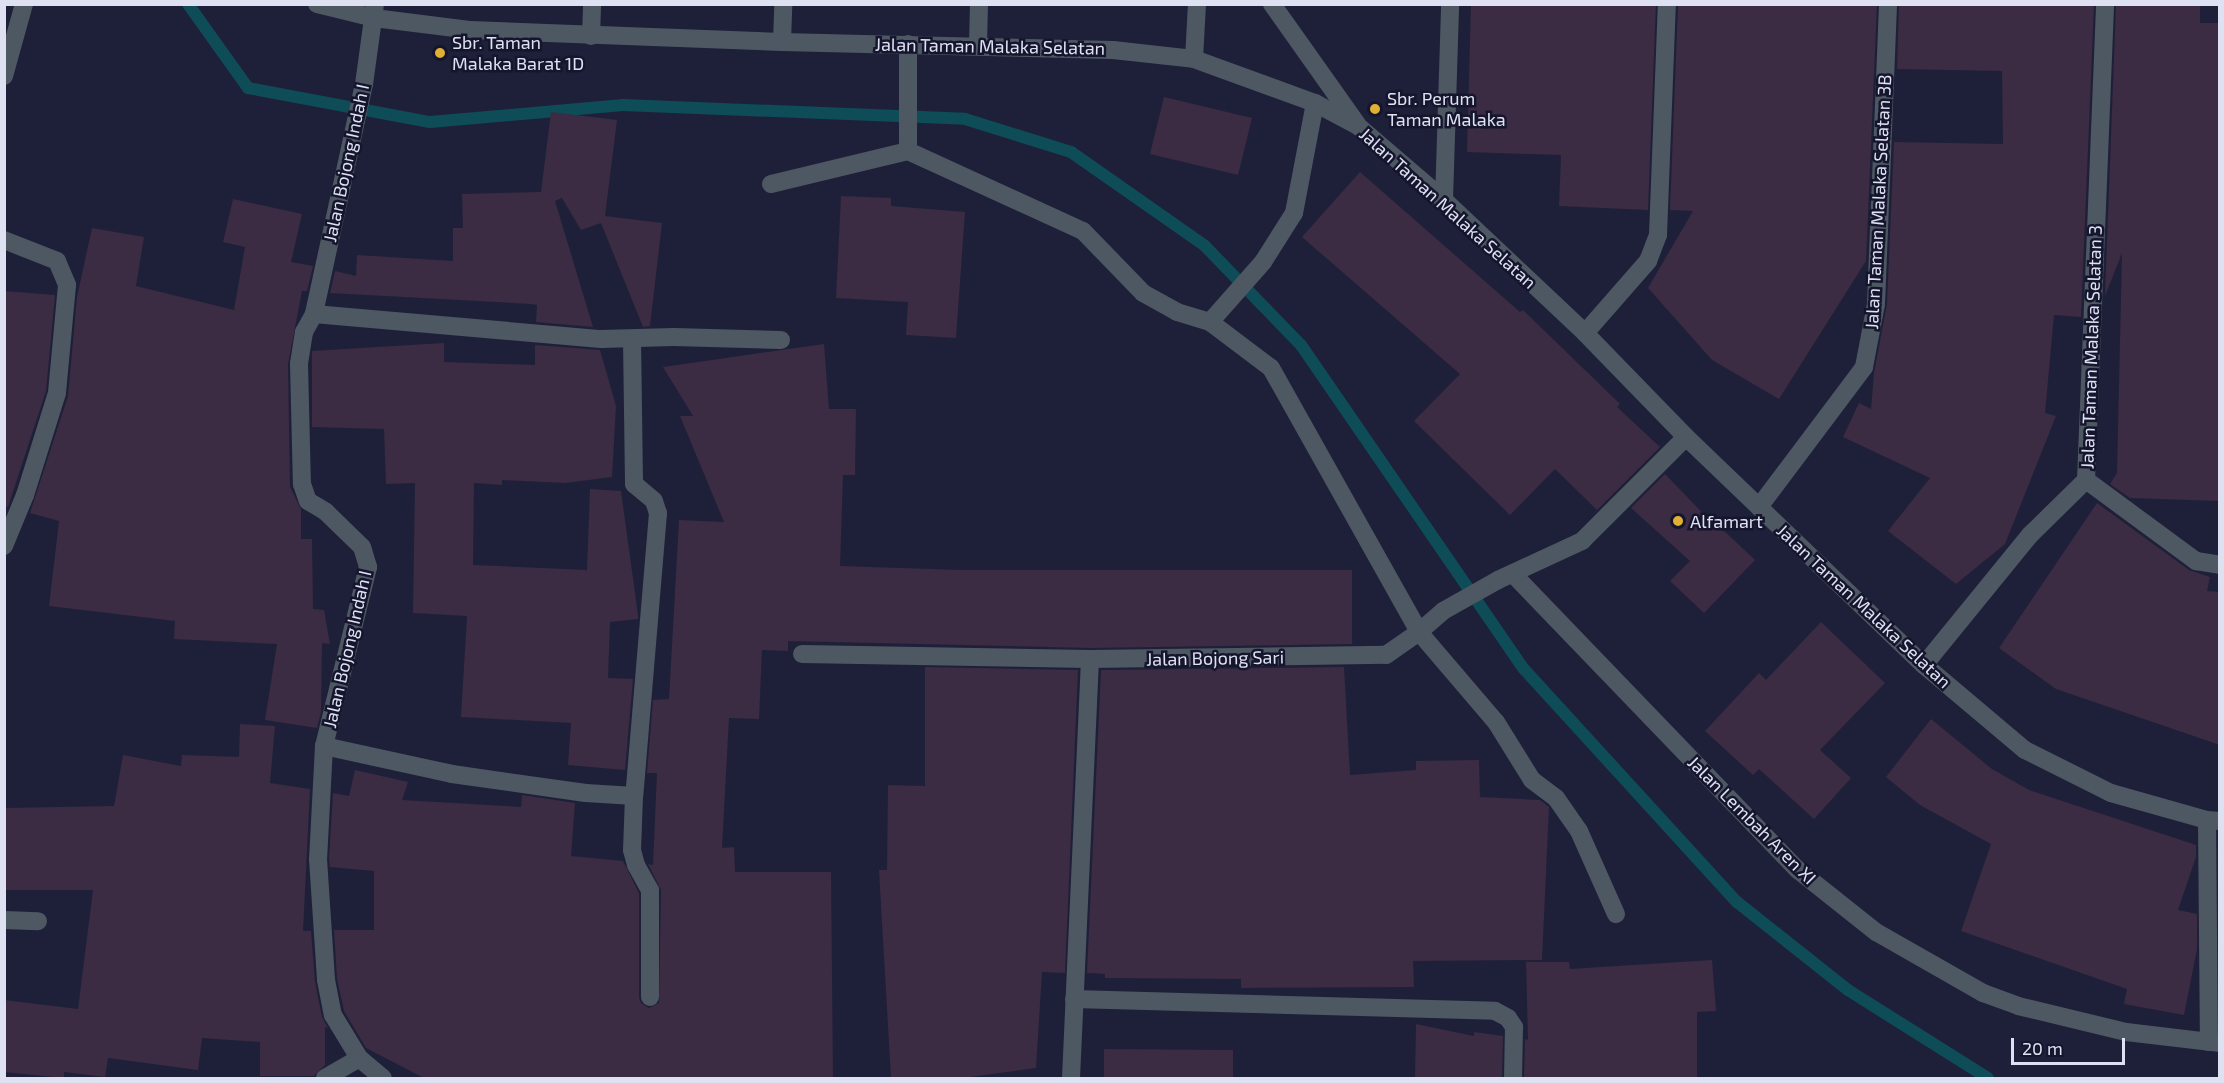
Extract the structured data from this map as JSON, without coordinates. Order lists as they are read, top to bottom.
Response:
{
  "streets": {
    "street": [
      "Jalan Taman Malaka Selatan",
      "Jalan Bojong Indah I",
      "Jalan Taman Malaka Selatan 3B",
      "Jalan Taman Malaka Selatan 3",
      "Jalan Bojong Sari",
      "Jalan Lembah Aren XI"
    ]
  },
  "crossings": [
    ["Jalan Taman Malaka Selatan", "Jalan Bojong Indah I"],
    ["Jalan Taman Malaka Selatan", "Jalan Taman Malaka Selatan 3B"],
    ["Jalan Taman Malaka Selatan", "Jalan Taman Malaka Selatan 3"],
    ["Jalan Taman Malaka Selatan", "Jalan Bojong Sari"],
    ["Jalan Taman Malaka Selatan", "Jalan Lembah Aren XI"],
    ["Jalan Bojong Sari", "Jalan Lembah Aren XI"]
  ],
  "places": ["Sbr. Taman Malaka Barat 1D", "Sbr. Perum Taman Malaka", "Alfamart"],
  "scale_bar": "20 m"
}
